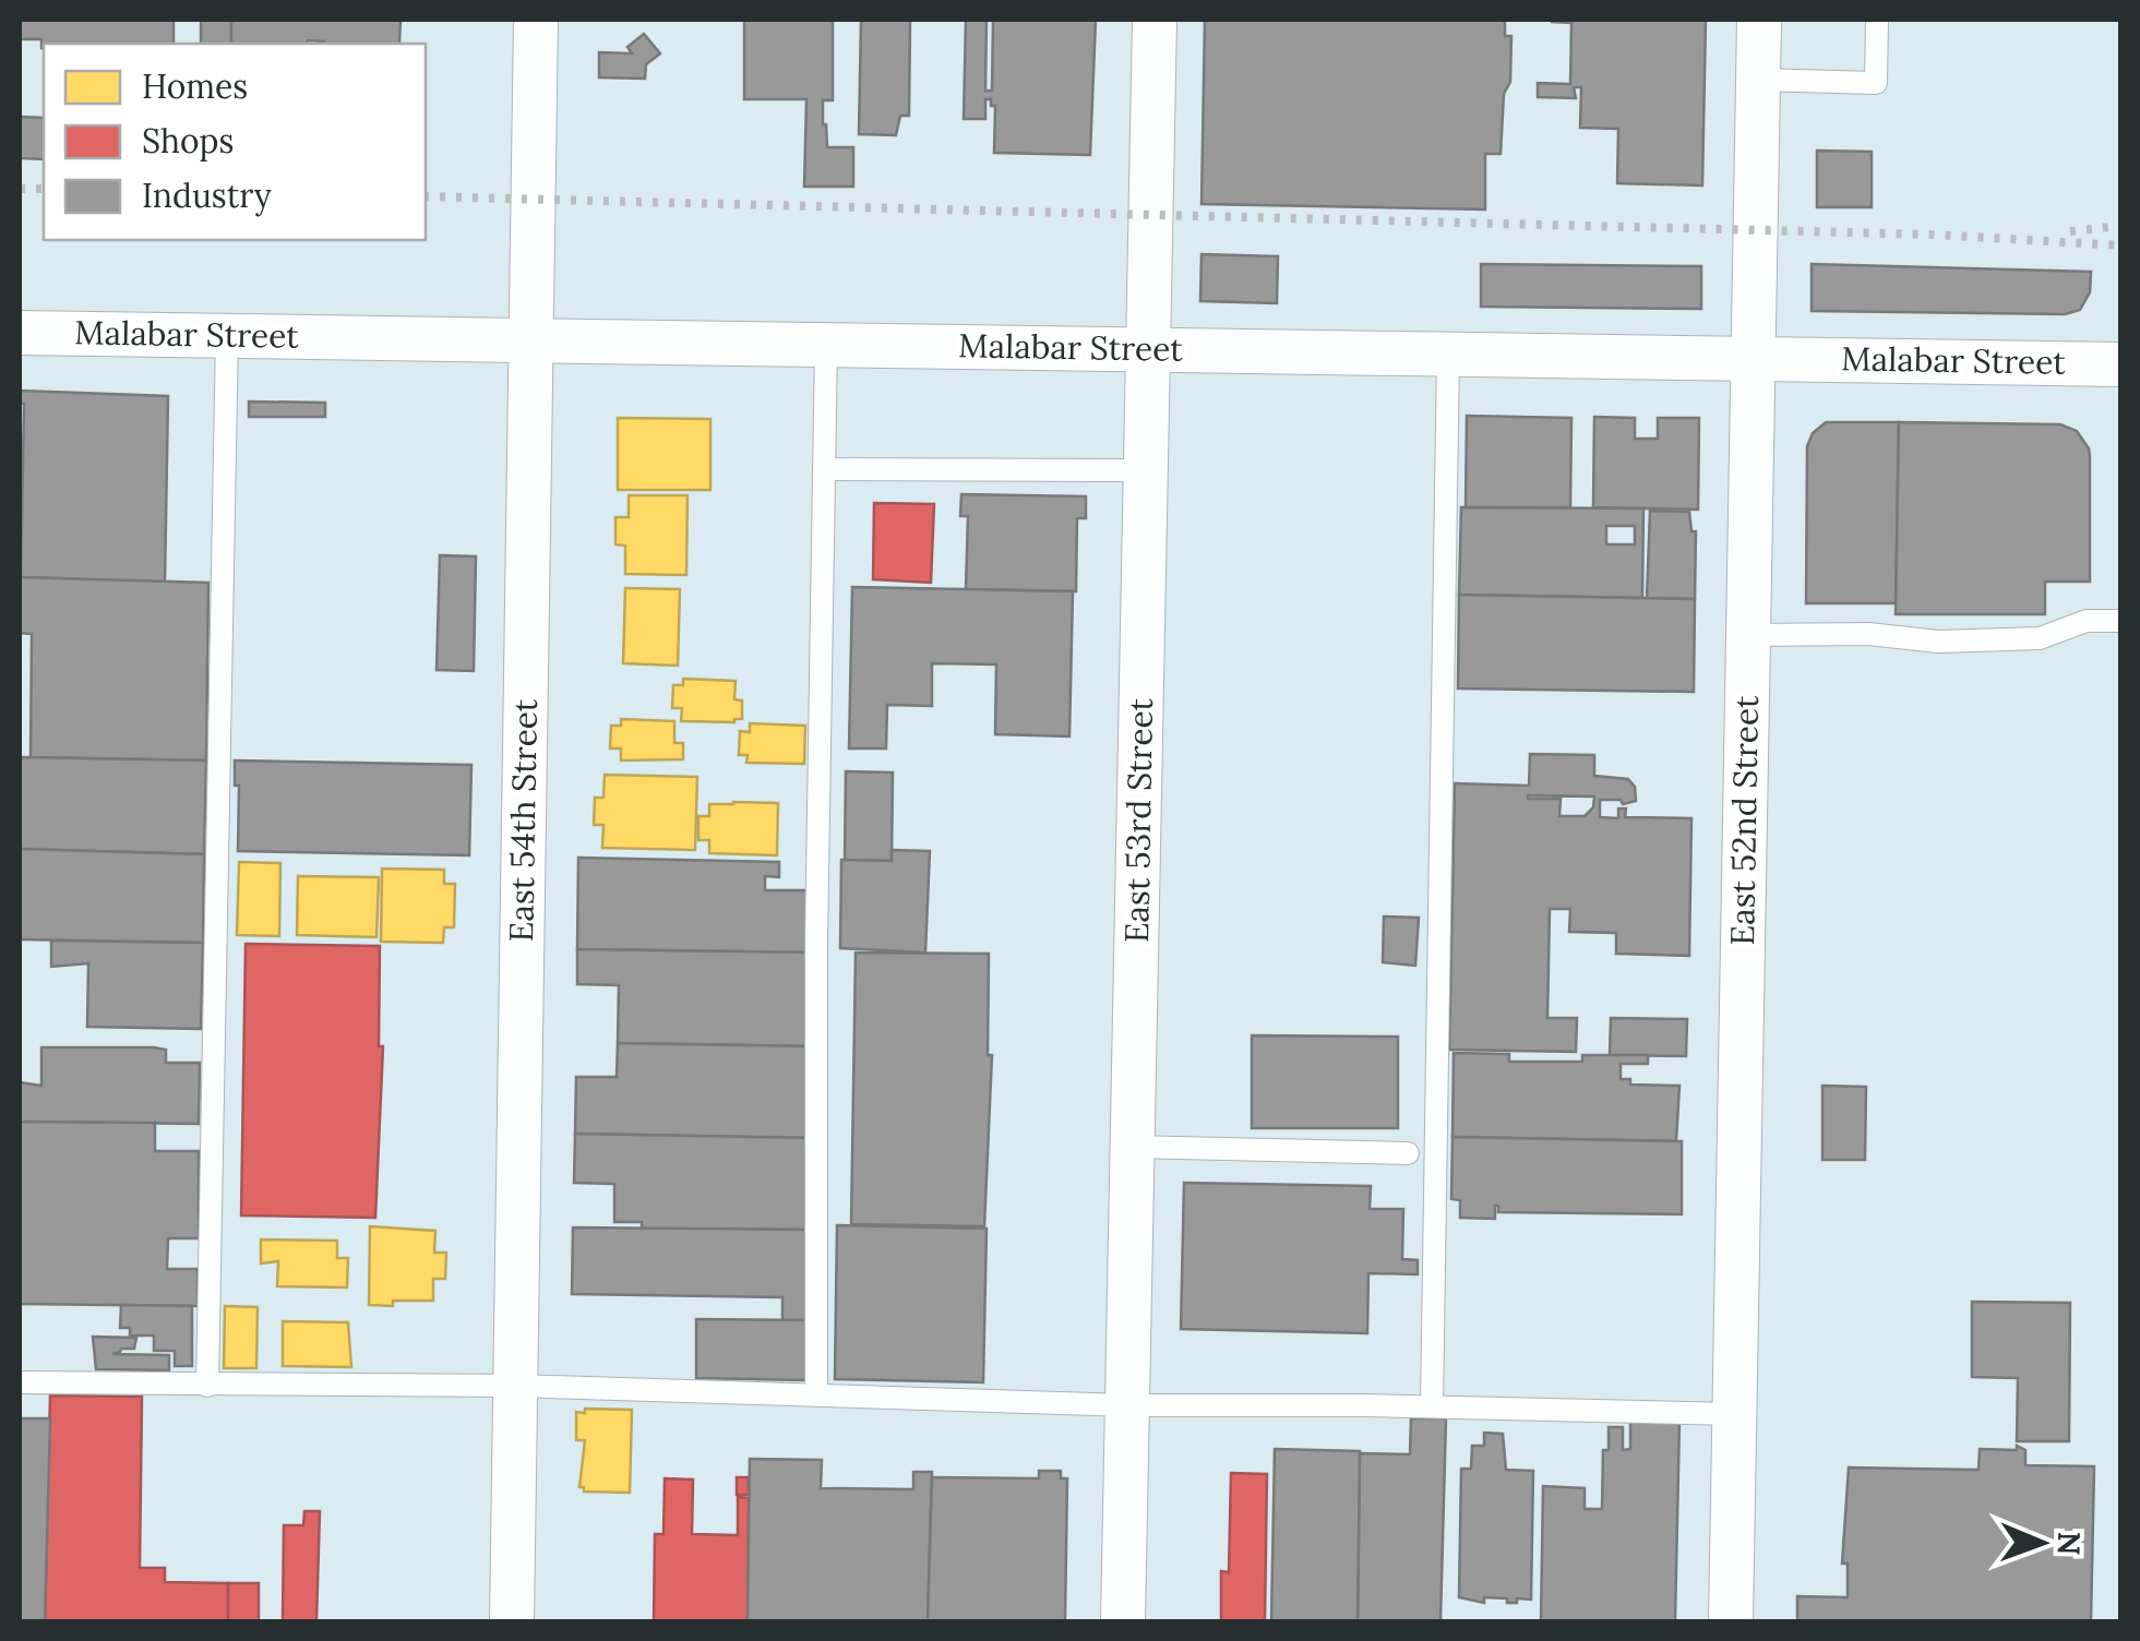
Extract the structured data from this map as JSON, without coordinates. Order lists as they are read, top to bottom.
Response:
{
  "streets": {
    "street": [
      "Malabar Street",
      "East 54th Street",
      "East 53rd Street",
      "East 52nd Street"
    ]
  },
  "crossings": [
    ["Malabar Street", "East 54th Street"],
    ["Malabar Street", "East 53rd Street"],
    ["Malabar Street", "East 52nd Street"]
  ],
  "legend": ["Homes", "Shops", "Industry"],
  "north": "right"
}
